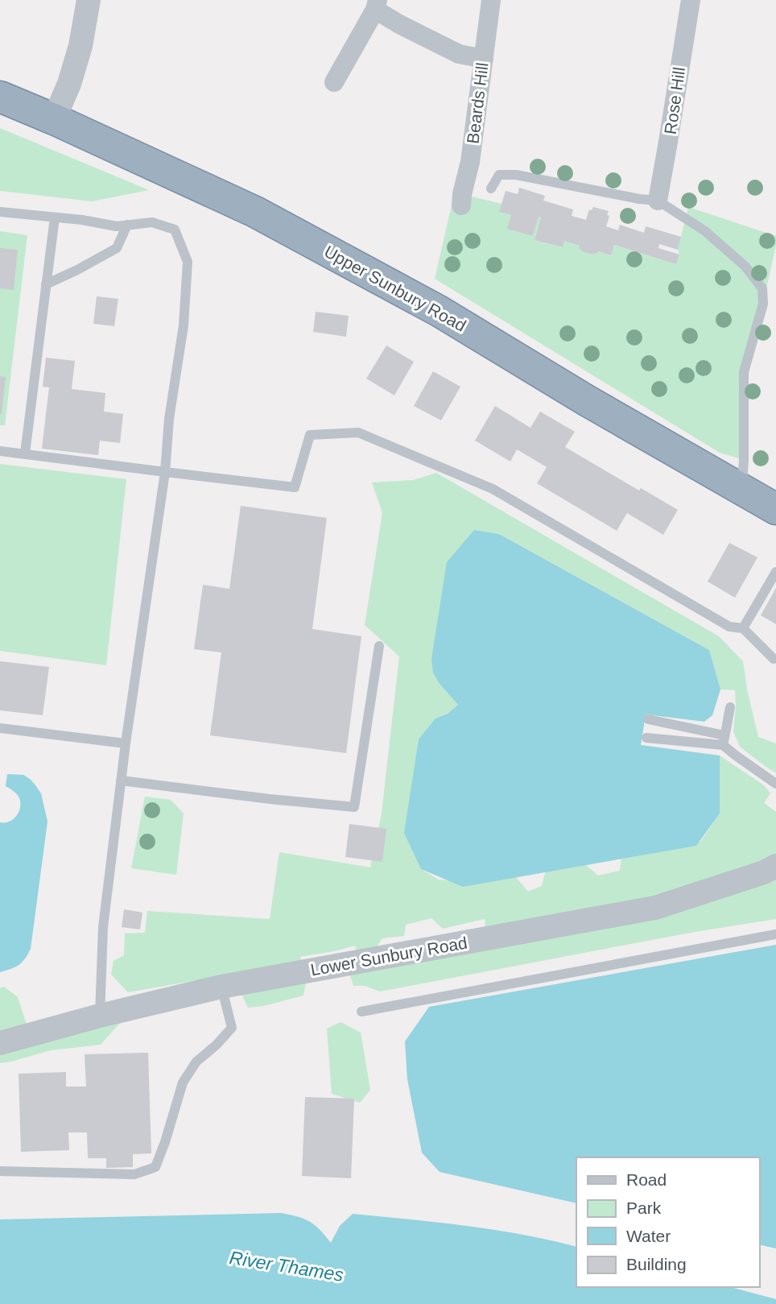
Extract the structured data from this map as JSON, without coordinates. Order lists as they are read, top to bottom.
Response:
{
  "streets": {
    "highway": ["Upper Sunbury Road"],
    "street": ["Rose Hill", "Beards Hill", "Lower Sunbury Road"]
  },
  "water": ["River Thames"],
  "legend": [
    "Road",
    "Park",
    "Water",
    "Building"
  ]
}
